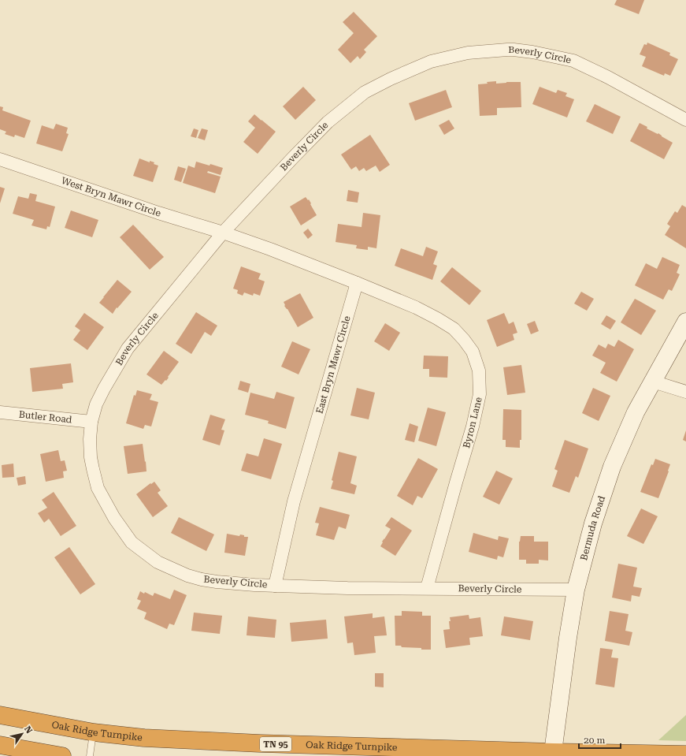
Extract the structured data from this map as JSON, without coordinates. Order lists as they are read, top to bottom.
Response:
{
  "streets": {
    "highway": ["Oak Ridge Turnpike", "TN 95"],
    "street": [
      "Beverly Circle",
      "West Bryn Mawr Circle",
      "East Bryn Mawr Circle",
      "Butler Road",
      "Byron Lane",
      "Bermuda Road"
    ]
  },
  "crossings": [
    ["Beverly Circle", "West Bryn Mawr Circle"],
    ["Beverly Circle", "East Bryn Mawr Circle"],
    ["Beverly Circle", "Butler Road"],
    ["Beverly Circle", "Byron Lane"],
    ["Beverly Circle", "Bermuda Road"],
    ["East Bryn Mawr Circle", "Byron Lane"],
    ["Bermuda Road", "Oak Ridge Turnpike"]
  ],
  "scale_bar": "20 m",
  "north": "top right"
}
